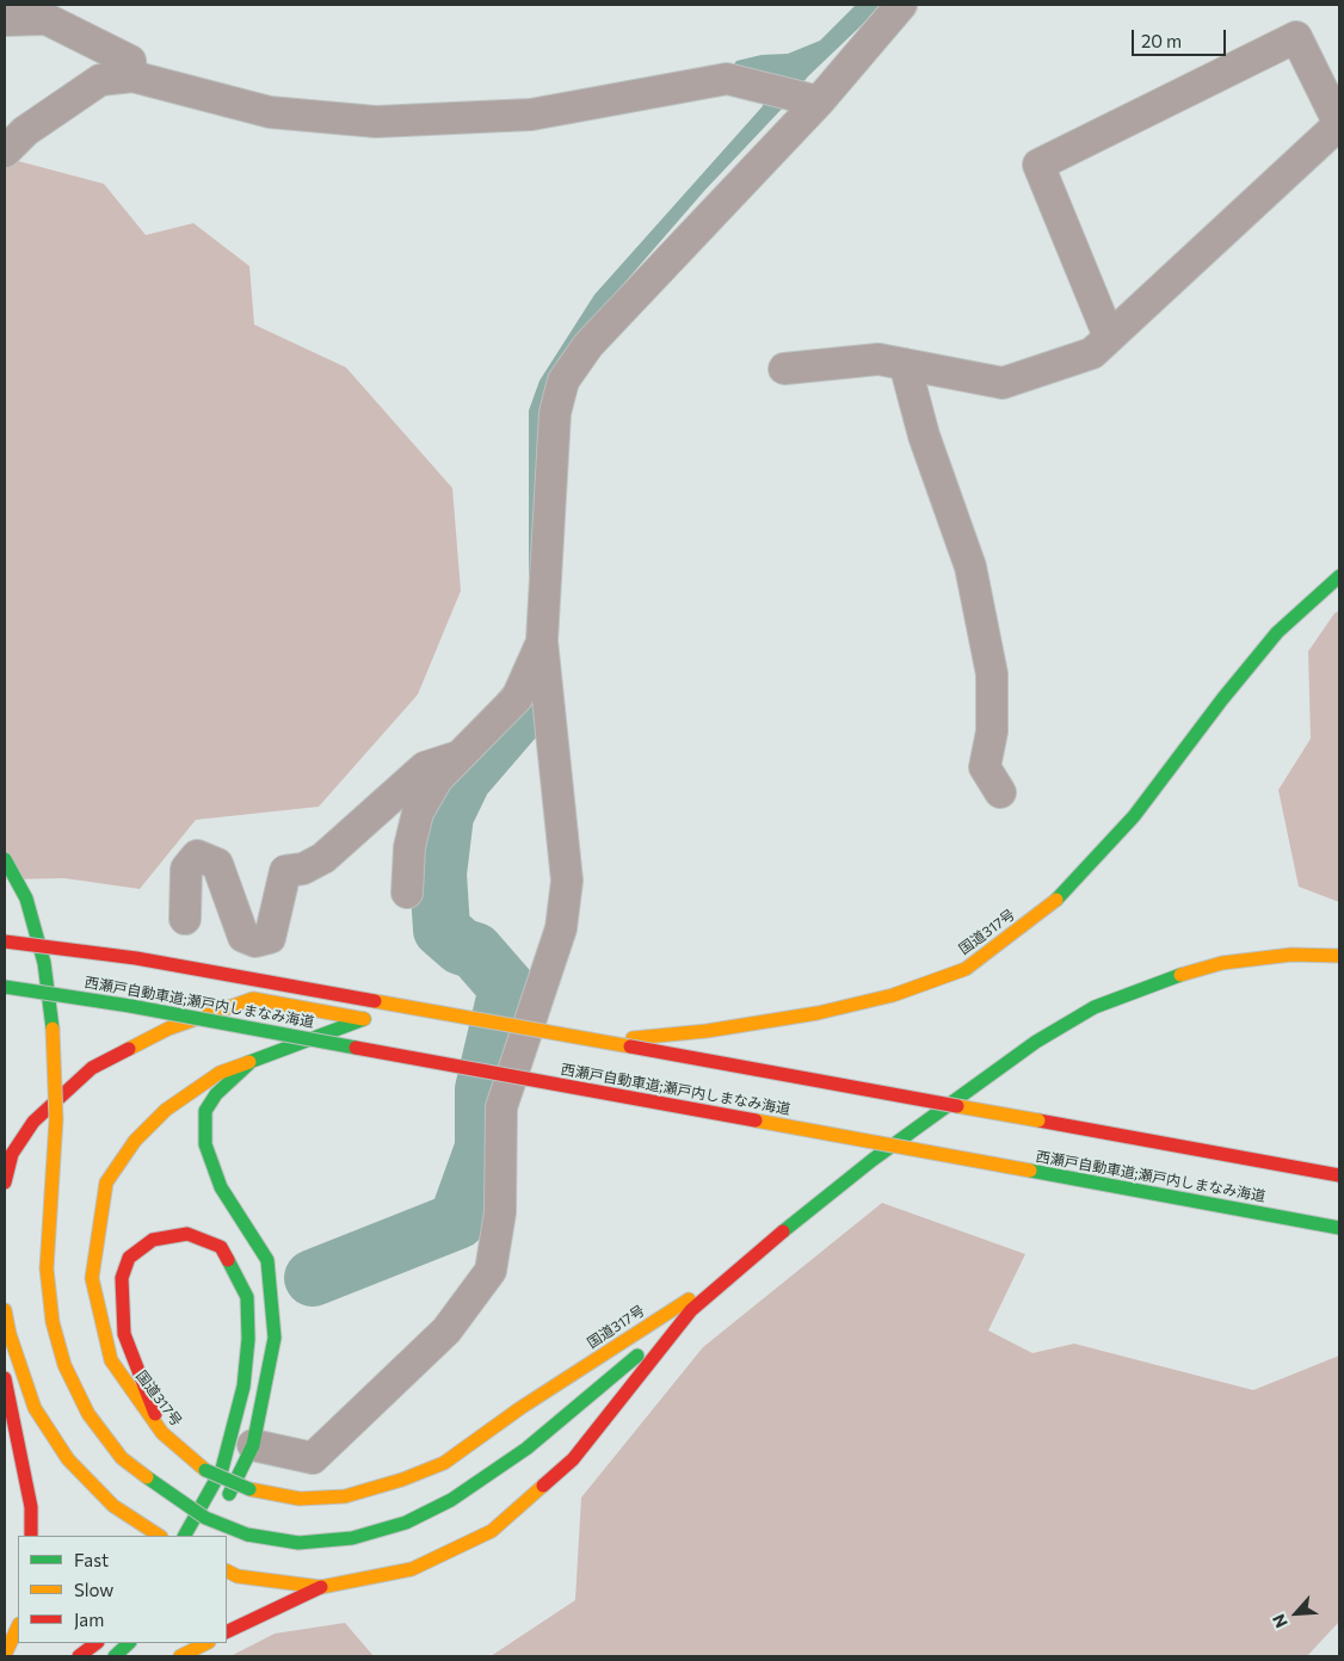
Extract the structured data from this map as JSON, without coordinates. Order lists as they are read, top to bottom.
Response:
{
  "streets": {
    "main road": ["国道317号", "西瀬戸自動車道;瀬戸内しまなみ海道"]
  },
  "legend": ["Fast", "Slow", "Jam"],
  "scale_bar": "20 m",
  "north": "bottom left"
}
